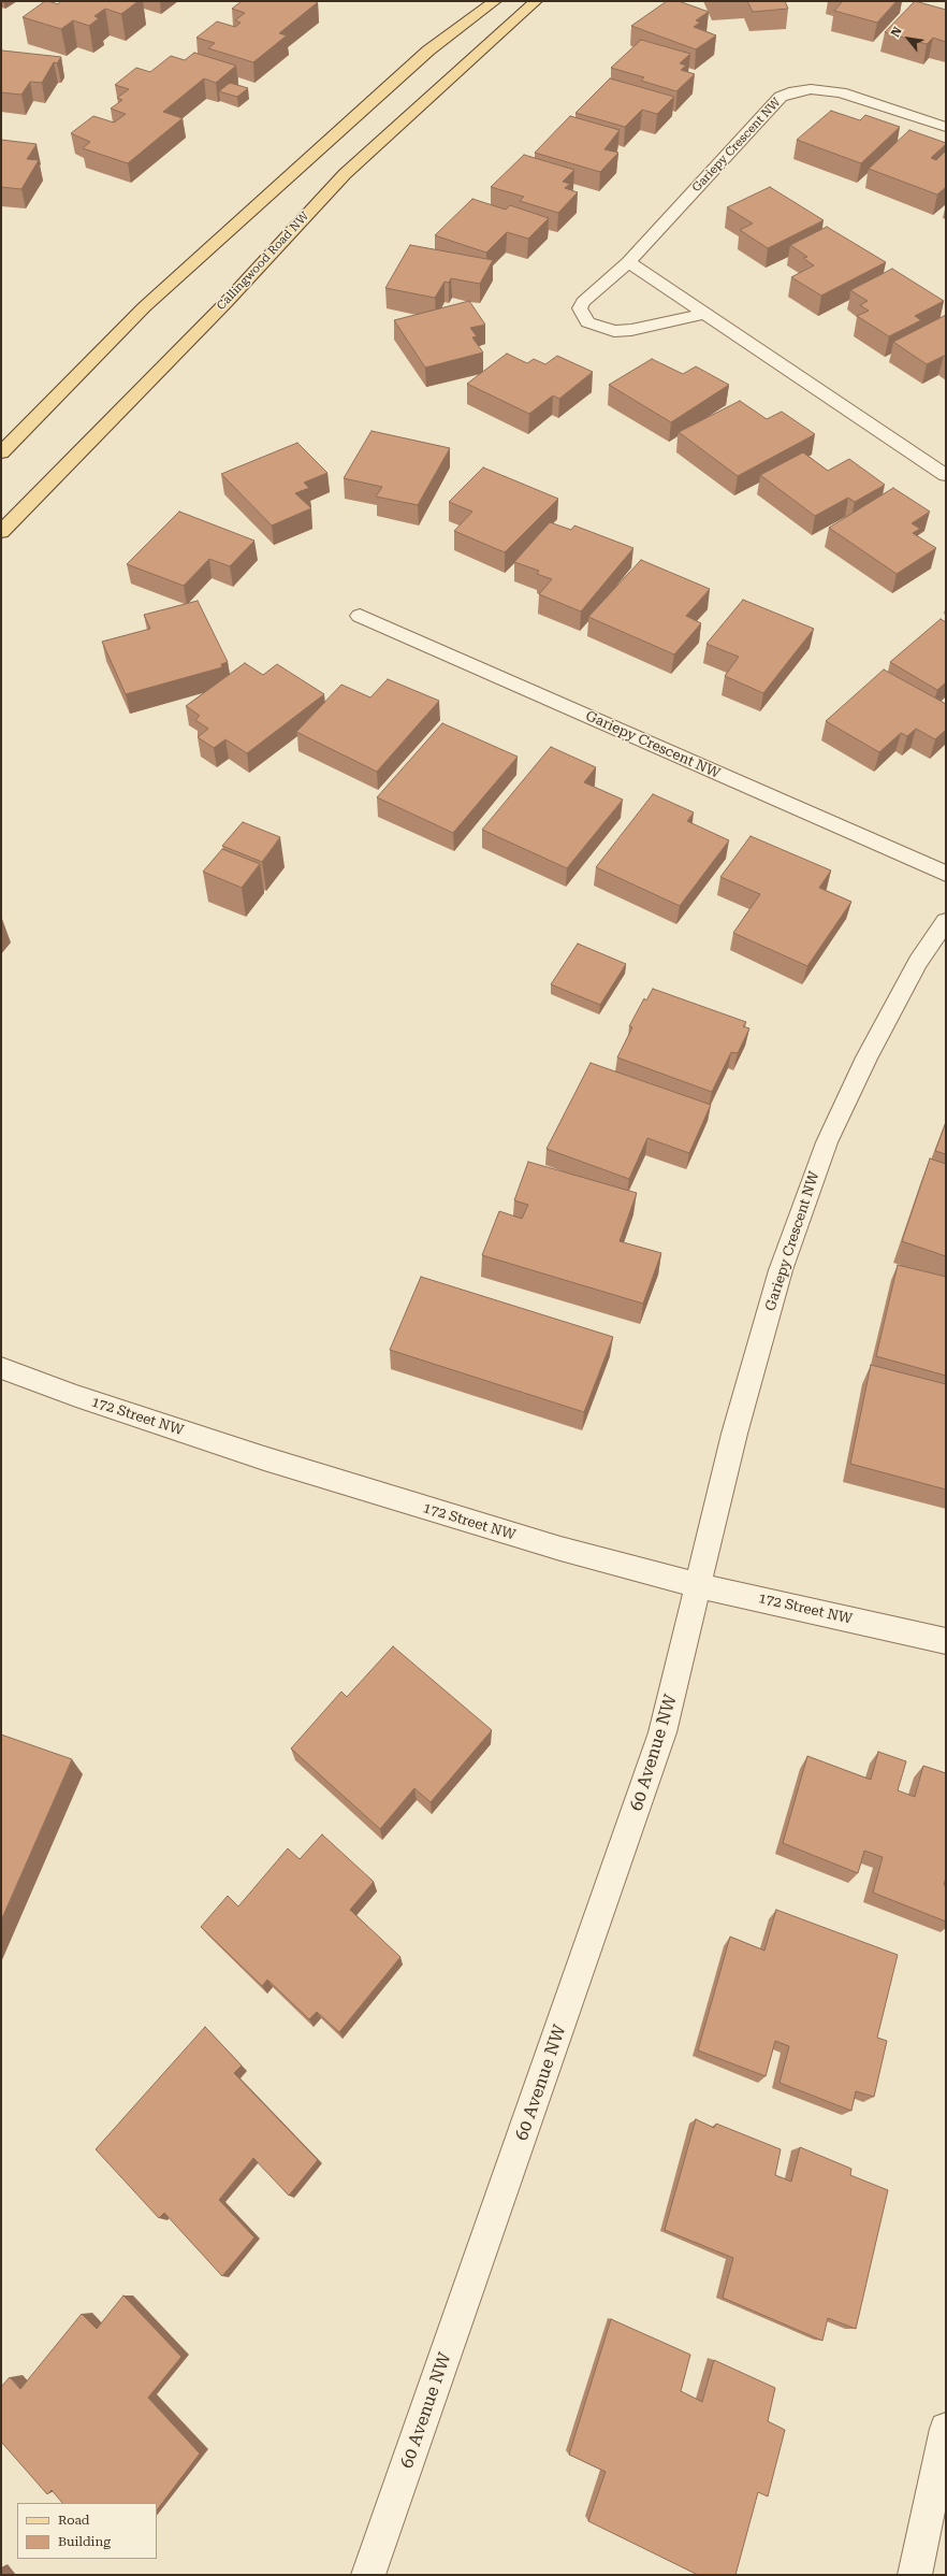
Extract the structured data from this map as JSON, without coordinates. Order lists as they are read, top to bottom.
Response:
{
  "streets": {
    "main road": ["Callingwood Road NW"],
    "street": ["Gariepy Crescent NW", "172 Street NW", "60 Avenue NW"]
  },
  "crossings": [
    ["Gariepy Crescent NW", "172 Street NW"],
    ["Gariepy Crescent NW", "60 Avenue NW"],
    ["172 Street NW", "60 Avenue NW"]
  ],
  "legend": ["Road", "Building"],
  "north": "top left"
}
